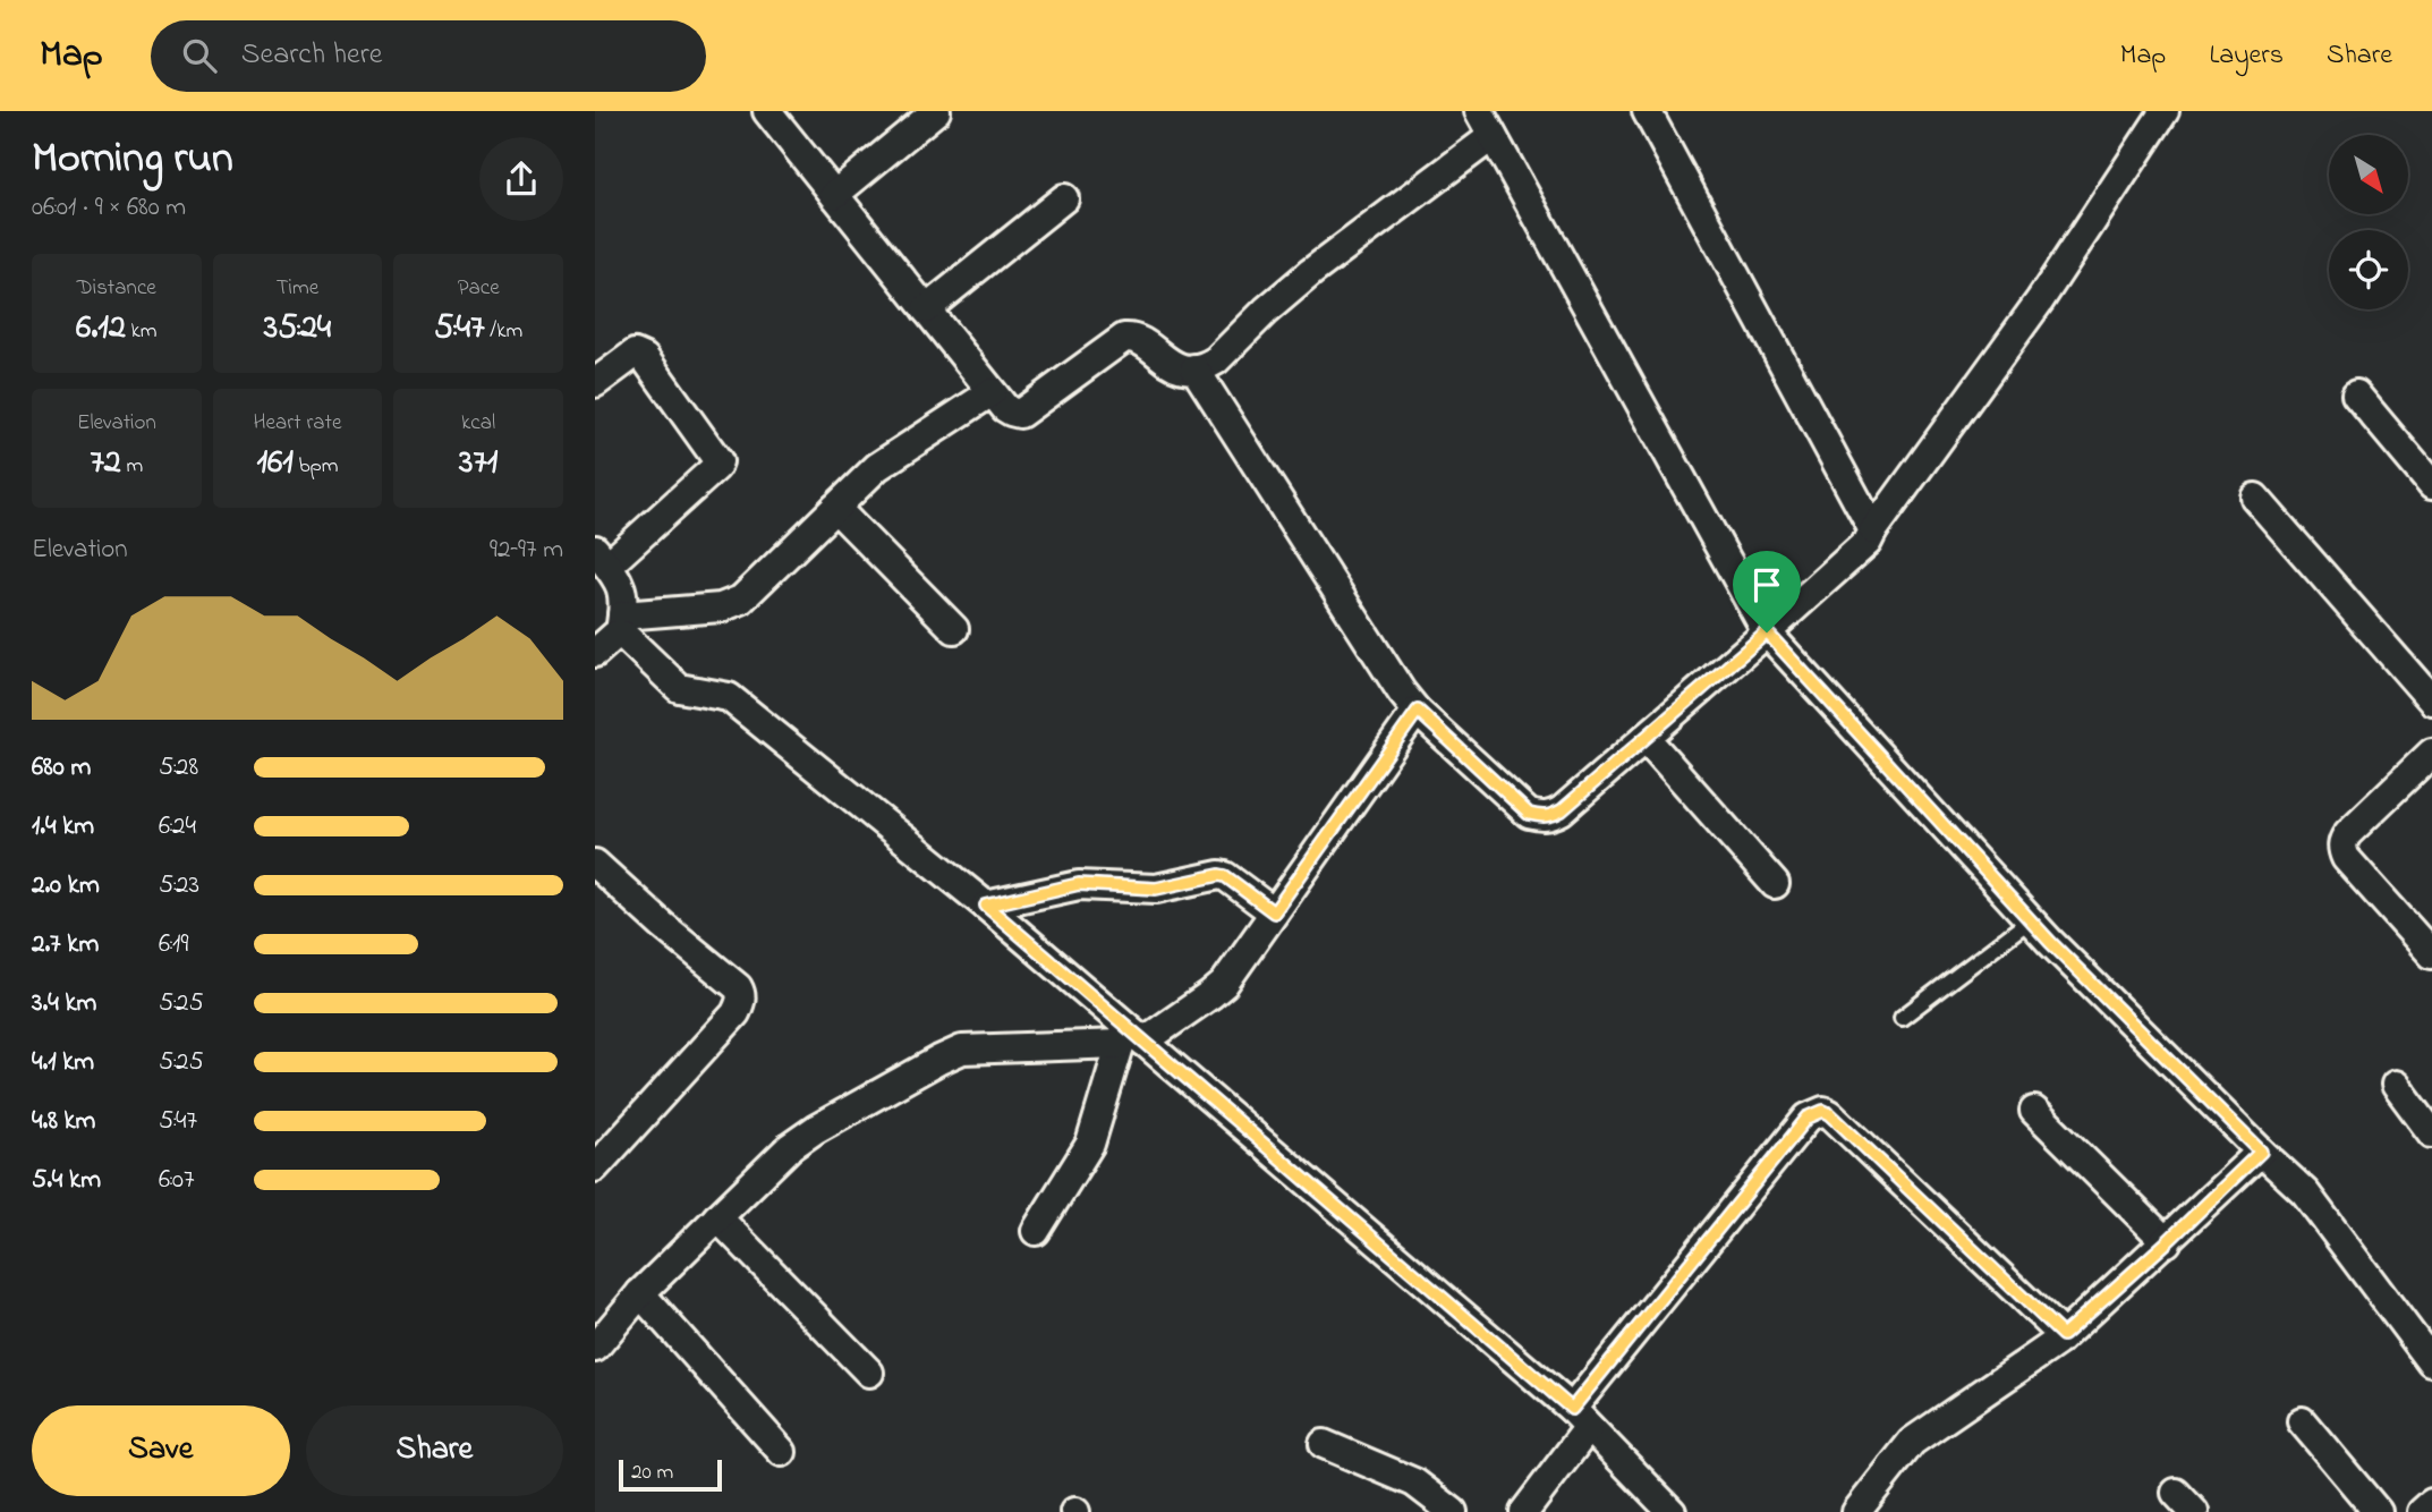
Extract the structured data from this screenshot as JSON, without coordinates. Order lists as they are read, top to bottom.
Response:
{
  "scale_bar": "20 m",
  "north": "bottom right",
  "page": {
    "header": "Map",
    "search": "Search here",
    "nav": ["Map", "Layers", "Share"],
    "heading": ["Morning run", "06:01 · 9 × 680 m"],
    "stats": [
      ["Distance", "6.12 km"],
      ["Time", "35:24"],
      ["Pace", "5:47 /km"],
      ["Elevation", "72 m"],
      ["Heart rate", "161 bpm"],
      ["kcal", "371"]
    ],
    "chart": ["Elevation", "92–97 m"],
    "list": [
      {
        "name": "680 m",
        "note": "5:28"
      },
      {
        "name": "1.4 km",
        "note": "6:24"
      },
      {
        "name": "2.0 km",
        "note": "5:23"
      },
      {
        "name": "2.7 km",
        "note": "6:19"
      },
      {
        "name": "3.4 km",
        "note": "5:25"
      },
      {
        "name": "4.1 km",
        "note": "5:25"
      },
      {
        "name": "4.8 km",
        "note": "5:47"
      },
      {
        "name": "5.4 km",
        "note": "6:07"
      }
    ],
    "buttons": ["Save", "Share"],
    "scale": "20 m"
  }
}
